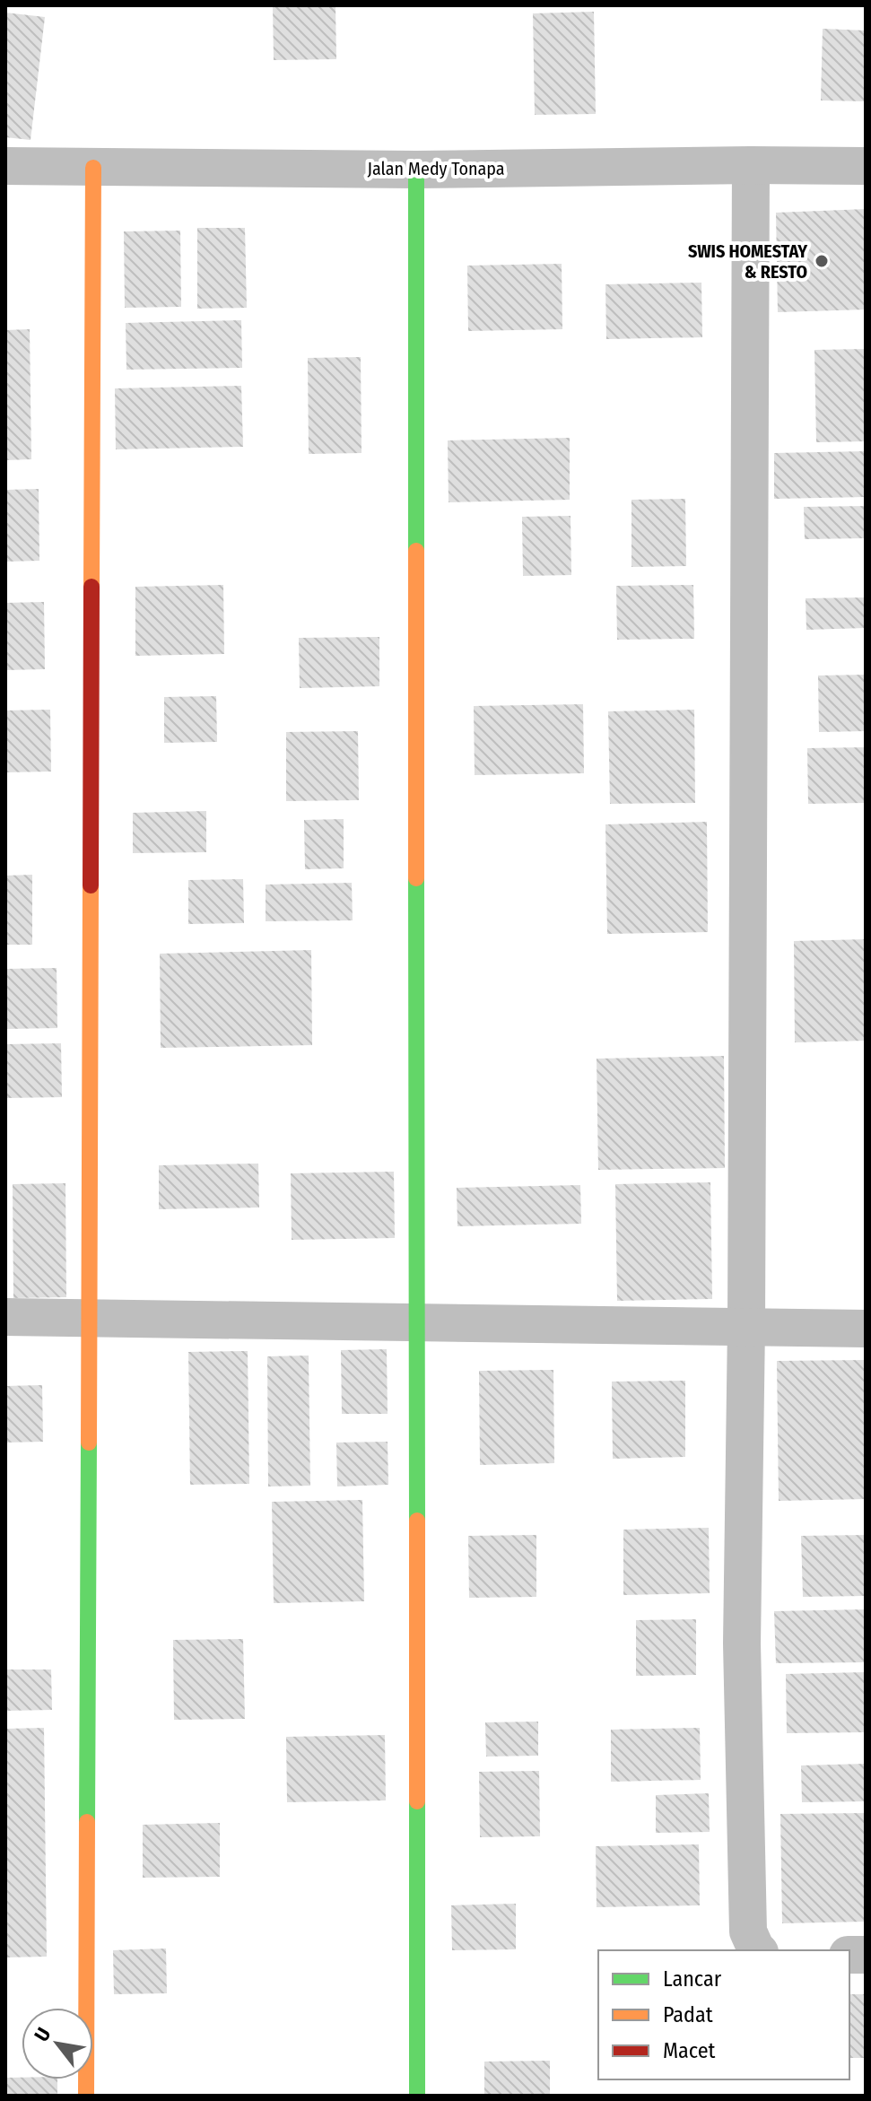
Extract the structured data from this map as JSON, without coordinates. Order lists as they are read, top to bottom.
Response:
{
  "streets": {
    "street": ["Jalan Medy Tonapa"]
  },
  "places": ["SWIS HOMESTAY & RESTO"],
  "legend": ["Lancar", "Padat", "Macet"],
  "north": "top left"
}
